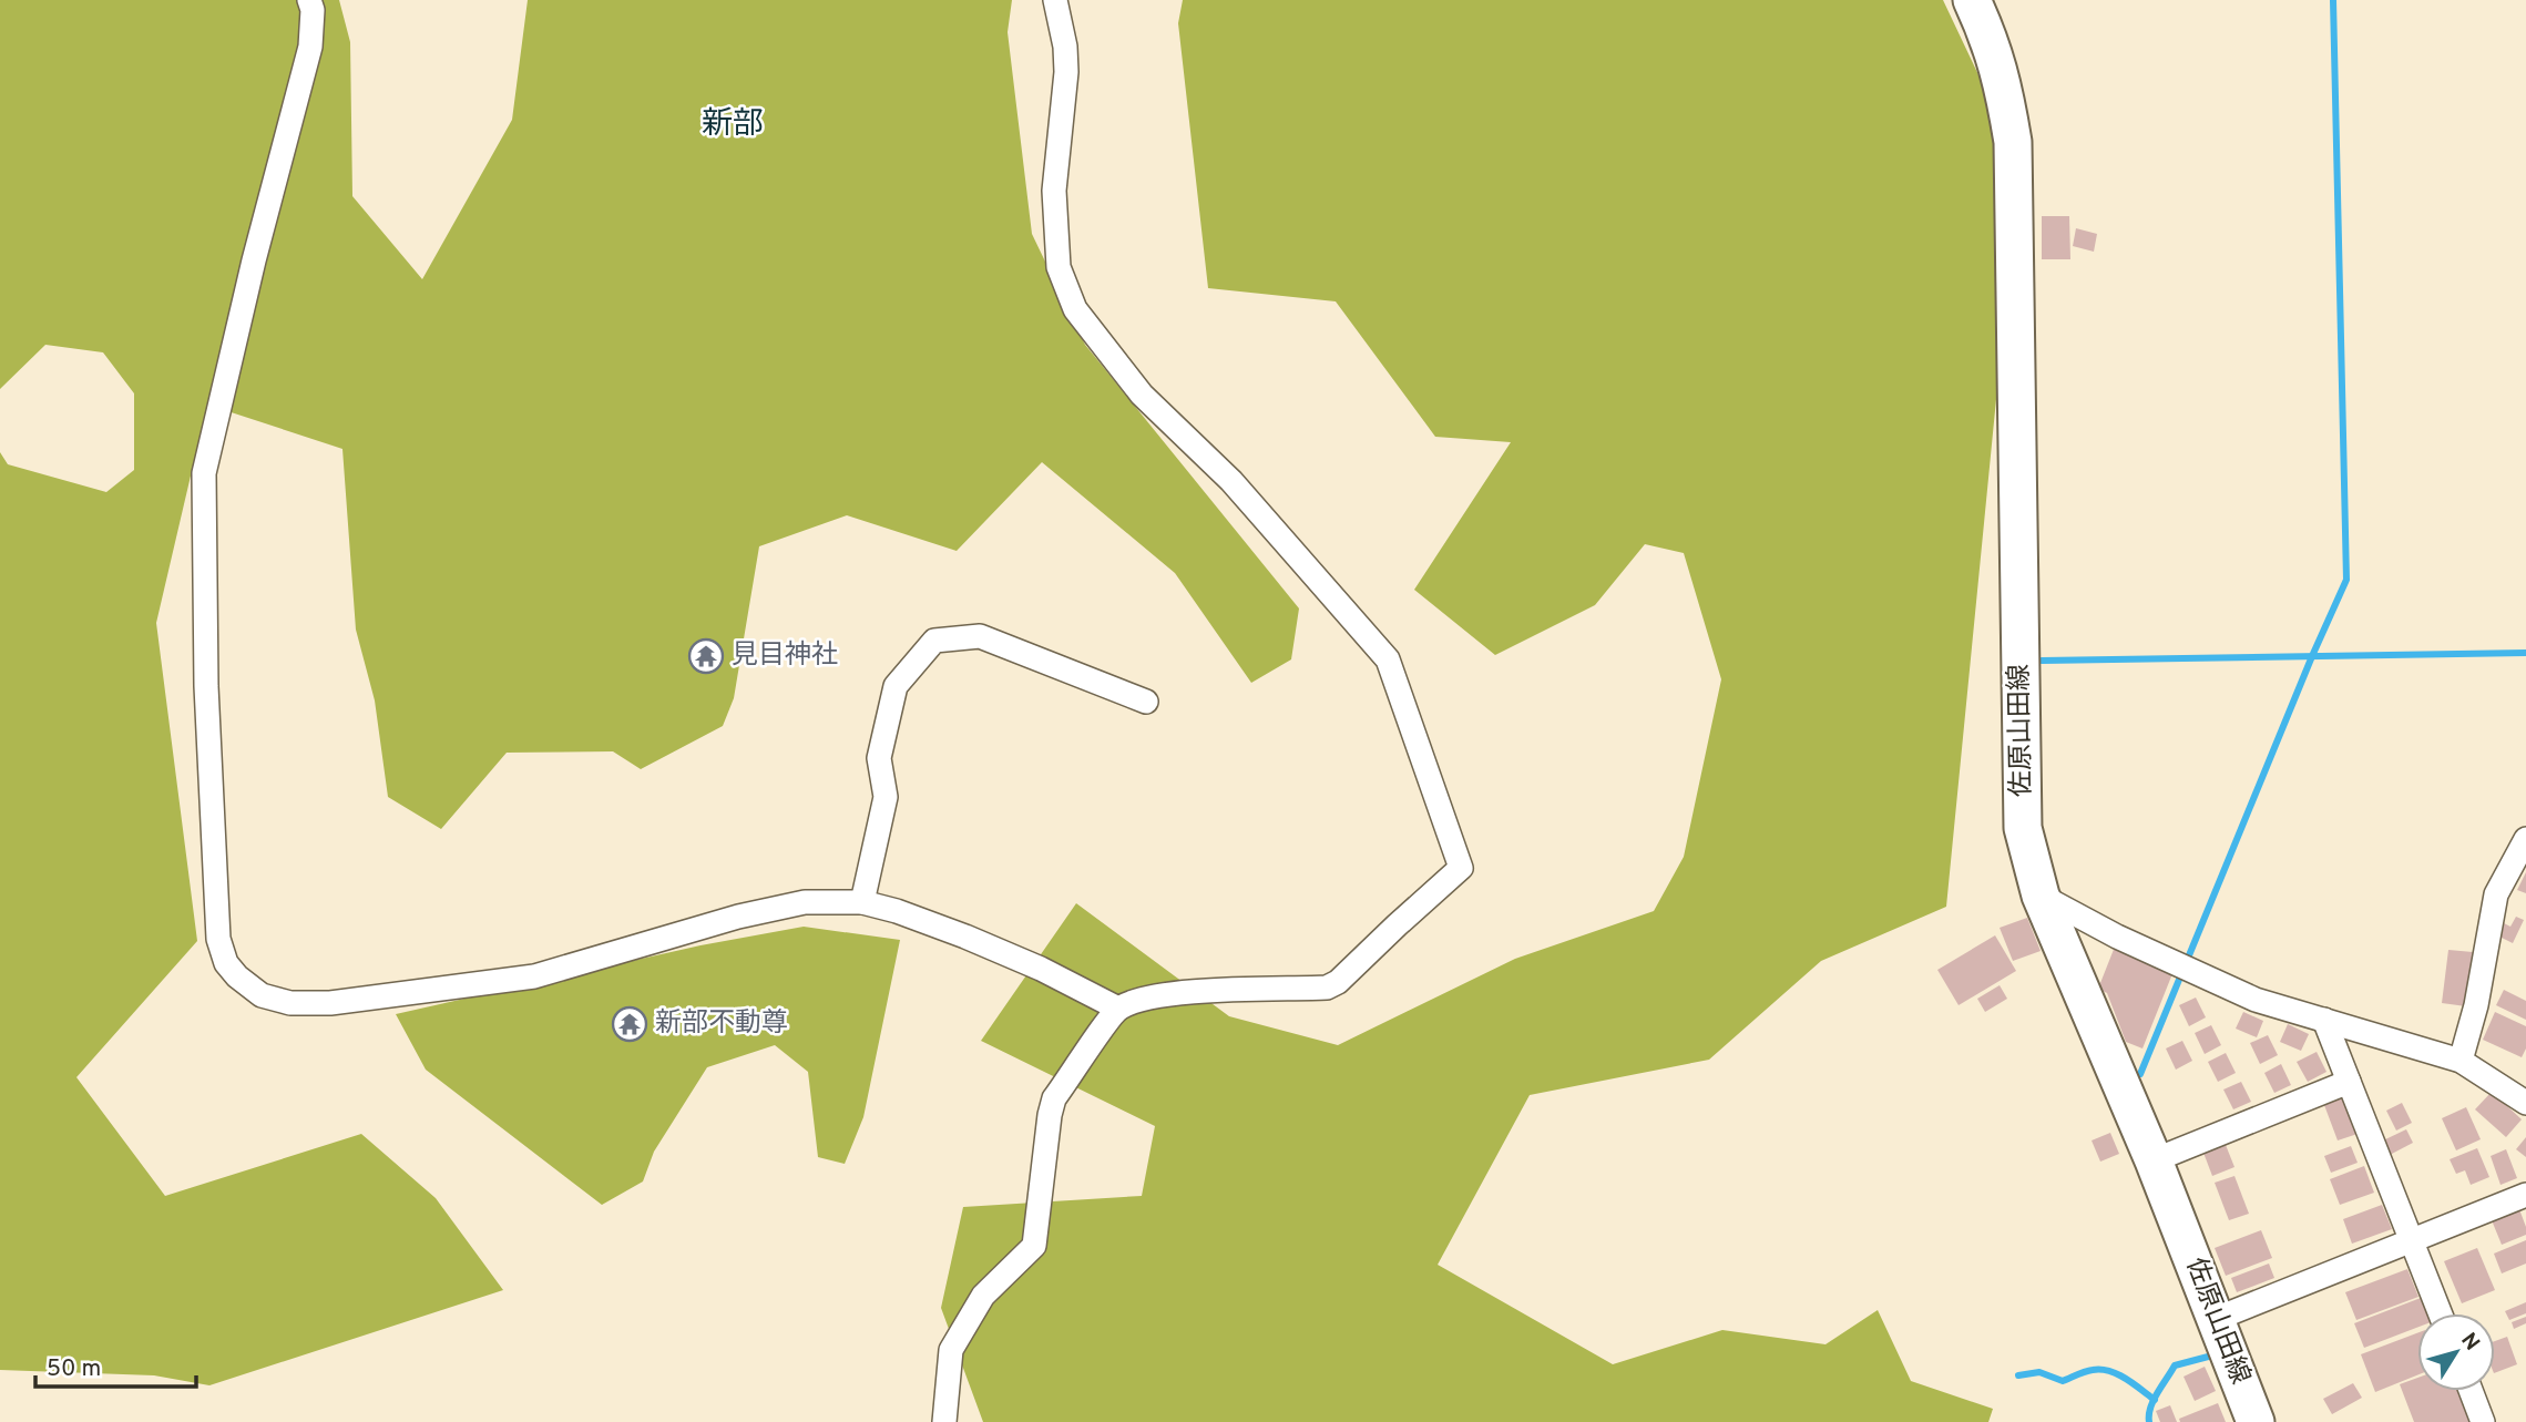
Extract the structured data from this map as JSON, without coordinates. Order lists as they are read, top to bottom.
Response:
{
  "streets": {
    "main road": ["佐原山田線"]
  },
  "districts": ["新部"],
  "places": {
    "temple": ["見目神社", "新部不動尊"]
  },
  "scale_bar": "50 m",
  "north": "top right"
}
